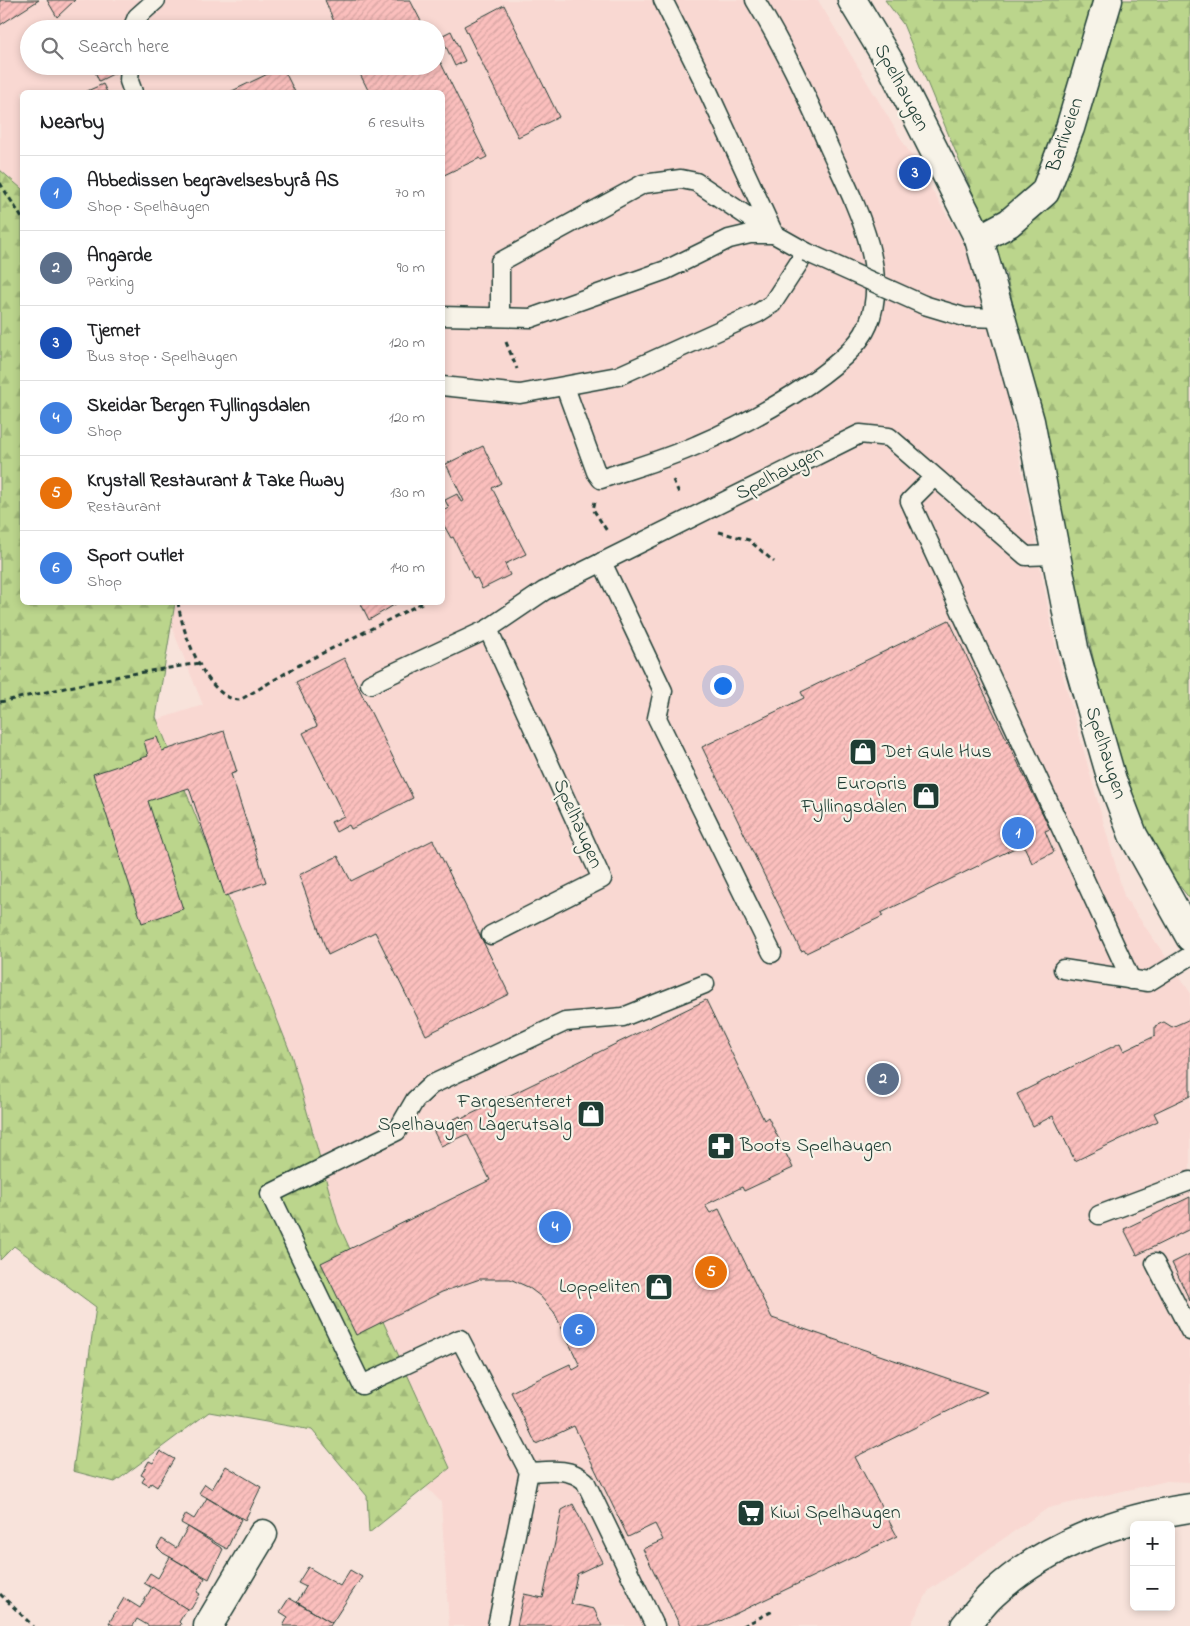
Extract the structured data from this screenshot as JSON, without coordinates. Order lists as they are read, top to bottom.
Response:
{
  "streets": {
    "main road": ["Spelhaugen", "Barliveien"]
  },
  "crossings": [
    ["Spelhaugen", "Barliveien"]
  ],
  "places": {
    "shop": [
      "Det Gule Hus",
      "Europris Fyllingsdalen",
      "Fargesenteret Spelhaugen Lagerutsalg",
      "Loppeliten"
    ],
    "pharmacy": ["Boots Spelhaugen"],
    "supermarket": ["Kiwi Spelhaugen"]
  },
  "page": {
    "search": "Search here",
    "heading": ["Nearby", "6 results"],
    "pins": [
      "3",
      "1",
      "2",
      "4",
      "5",
      "6"
    ],
    "list": [
      {
        "mark": "1",
        "name": "Abbedissen begravelsesbyrå AS",
        "note": "Shop · Spelhaugen",
        "value": "70 m"
      },
      {
        "mark": "2",
        "name": "Angarde",
        "note": "Parking",
        "value": "90 m"
      },
      {
        "mark": "3",
        "name": "Tjernet",
        "note": "Bus stop · Spelhaugen",
        "value": "120 m"
      },
      {
        "mark": "4",
        "name": "Skeidar Bergen Fyllingsdalen",
        "note": "Shop",
        "value": "120 m"
      },
      {
        "mark": "5",
        "name": "Krystall Restaurant & Take Away",
        "note": "Restaurant",
        "value": "130 m"
      },
      {
        "mark": "6",
        "name": "Sport Outlet",
        "note": "Shop",
        "value": "140 m"
      }
    ],
    "map_buttons": ["+", "−"]
  }
}
